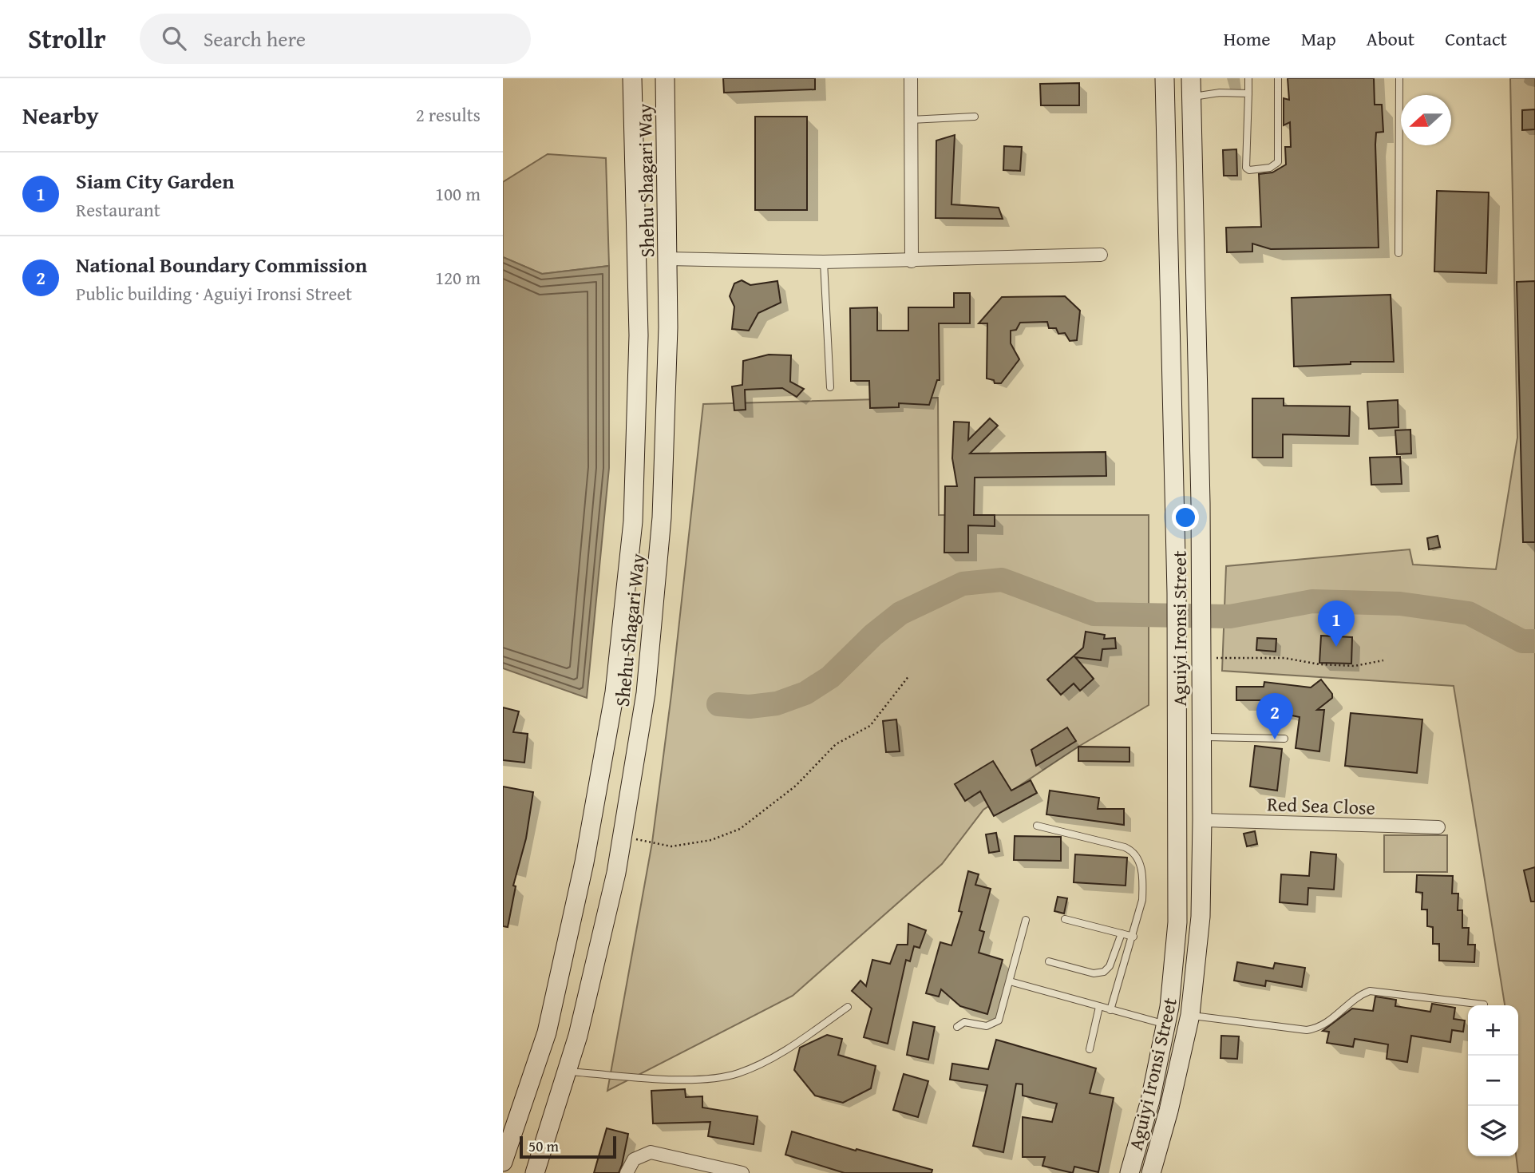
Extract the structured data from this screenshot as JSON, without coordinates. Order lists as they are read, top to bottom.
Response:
{
  "streets": {
    "main road": ["Shehu Shagari Way", "Aguiyi Ironsi Street"],
    "street": ["Red Sea Close"]
  },
  "crossings": [
    ["Aguiyi Ironsi Street", "Red Sea Close"]
  ],
  "scale_bar": "50 m",
  "north": "left",
  "page": {
    "header": "Strollr",
    "search": "Search here",
    "nav": [
      "Home",
      "Map",
      "About",
      "Contact"
    ],
    "heading": ["Nearby", "2 results"],
    "list": [
      {
        "mark": "1",
        "name": "Siam City Garden",
        "note": "Restaurant",
        "value": "100 m"
      },
      {
        "mark": "2",
        "name": "National Boundary Commission",
        "note": "Public building · Aguiyi Ironsi Street",
        "value": "120 m"
      }
    ],
    "pins": ["1", "2"],
    "map_buttons": ["+", "−"],
    "scale": "50 m"
  }
}
